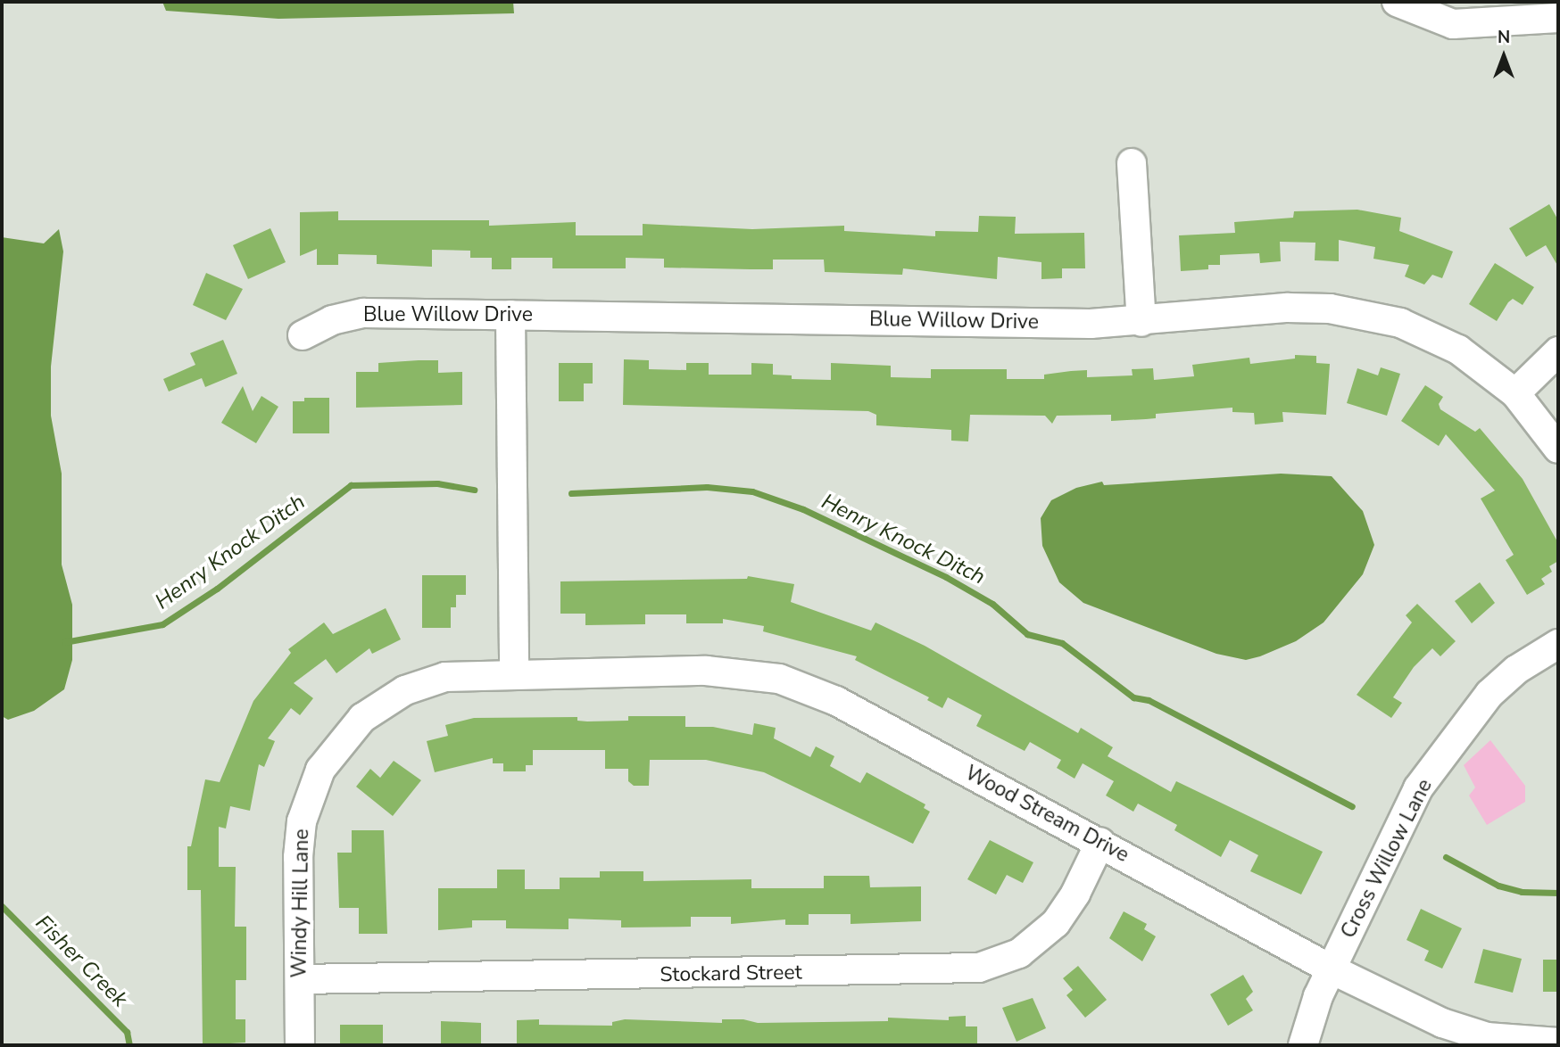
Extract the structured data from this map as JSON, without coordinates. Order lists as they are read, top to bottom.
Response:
{
  "streets": {
    "street": [
      "Blue Willow Drive",
      "Wood Stream Drive",
      "Cross Willow Lane",
      "Windy Hill Lane",
      "Stockard Street"
    ]
  },
  "crossings": [
    ["Wood Stream Drive", "Cross Willow Lane"],
    ["Wood Stream Drive", "Windy Hill Lane"],
    ["Wood Stream Drive", "Stockard Street"],
    ["Windy Hill Lane", "Stockard Street"]
  ],
  "water": ["Henry Knock Ditch", "Fisher Creek"],
  "north": "top"
}
